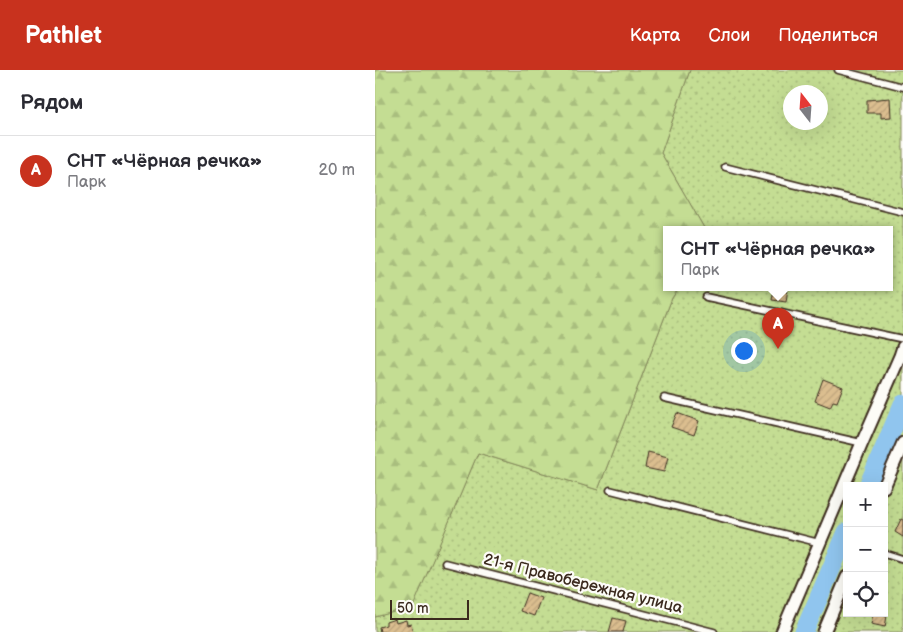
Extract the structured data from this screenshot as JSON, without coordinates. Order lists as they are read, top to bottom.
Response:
{
  "streets": {
    "lane": ["21-я Правобережная улица"]
  },
  "scale_bar": "50 m",
  "north": "top",
  "page": {
    "header": "Pathlet",
    "nav": ["Карта", "Слои", "Поделиться"],
    "heading": "Рядом",
    "list": [
      {
        "mark": "A",
        "name": "СНТ «Чёрная речка»",
        "note": "Парк",
        "value": "20 m"
      }
    ],
    "popup": ["СНТ «Чёрная речка»", "Парк"],
    "pins": "A",
    "map_buttons": ["+", "−"],
    "scale": "50 m"
  }
}
